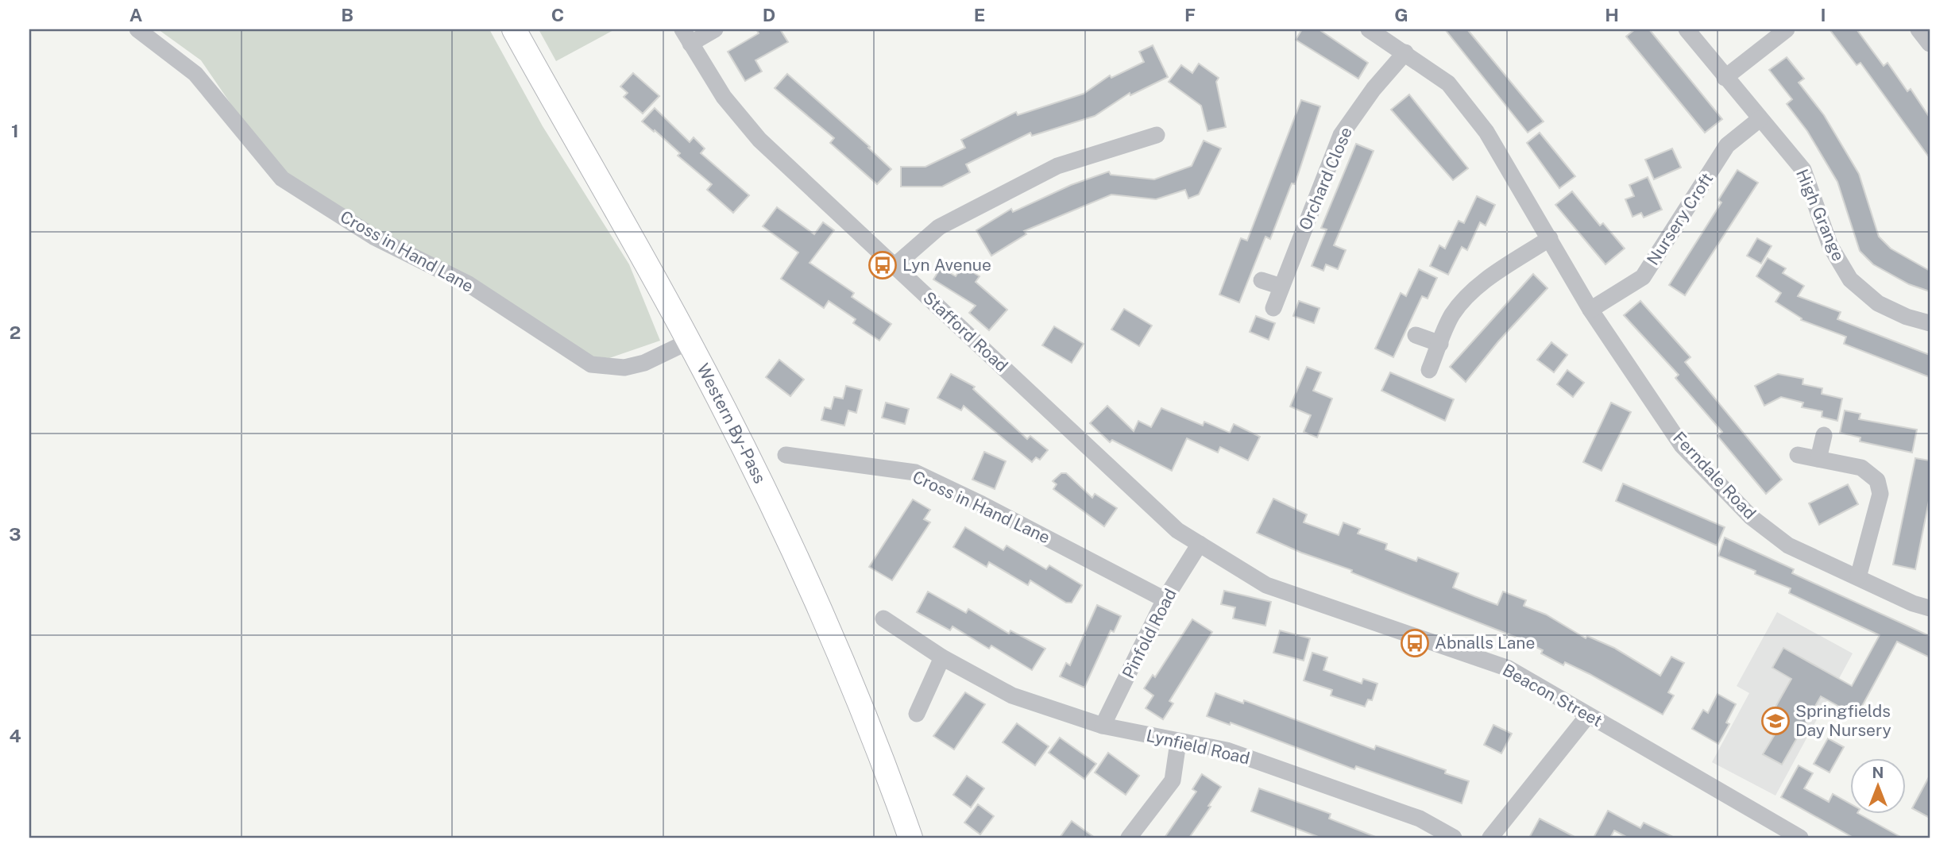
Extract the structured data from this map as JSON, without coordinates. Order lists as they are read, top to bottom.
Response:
{
  "streets": {
    "highway": ["Western By-Pass"],
    "street": [
      "Orchard Close",
      "High Grange",
      "Nursery Croft",
      "Cross in Hand Lane",
      "Stafford Road",
      "Ferndale Road",
      "Pinfold Road",
      "Beacon Street",
      "Lynfield Road"
    ]
  },
  "crossings": [
    ["Orchard Close", "Ferndale Road"],
    ["High Grange", "Nursery Croft"],
    ["Nursery Croft", "Ferndale Road"],
    ["Cross in Hand Lane", "Western By-Pass"],
    ["Cross in Hand Lane", "Pinfold Road"],
    ["Stafford Road", "Pinfold Road"],
    ["Stafford Road", "Beacon Street"],
    ["Pinfold Road", "Beacon Street"],
    ["Pinfold Road", "Lynfield Road"]
  ],
  "places": {
    "bus stop": ["Lyn Avenue", "Abnalls Lane"],
    "school or university": ["Springfields Day Nursery"]
  },
  "north": "top",
  "grid": {
    "columns": [
      "A",
      "B",
      "C",
      "D",
      "E",
      "F",
      "G",
      "H",
      "I"
    ],
    "rows": [
      "1",
      "2",
      "3",
      "4"
    ]
  }
}
